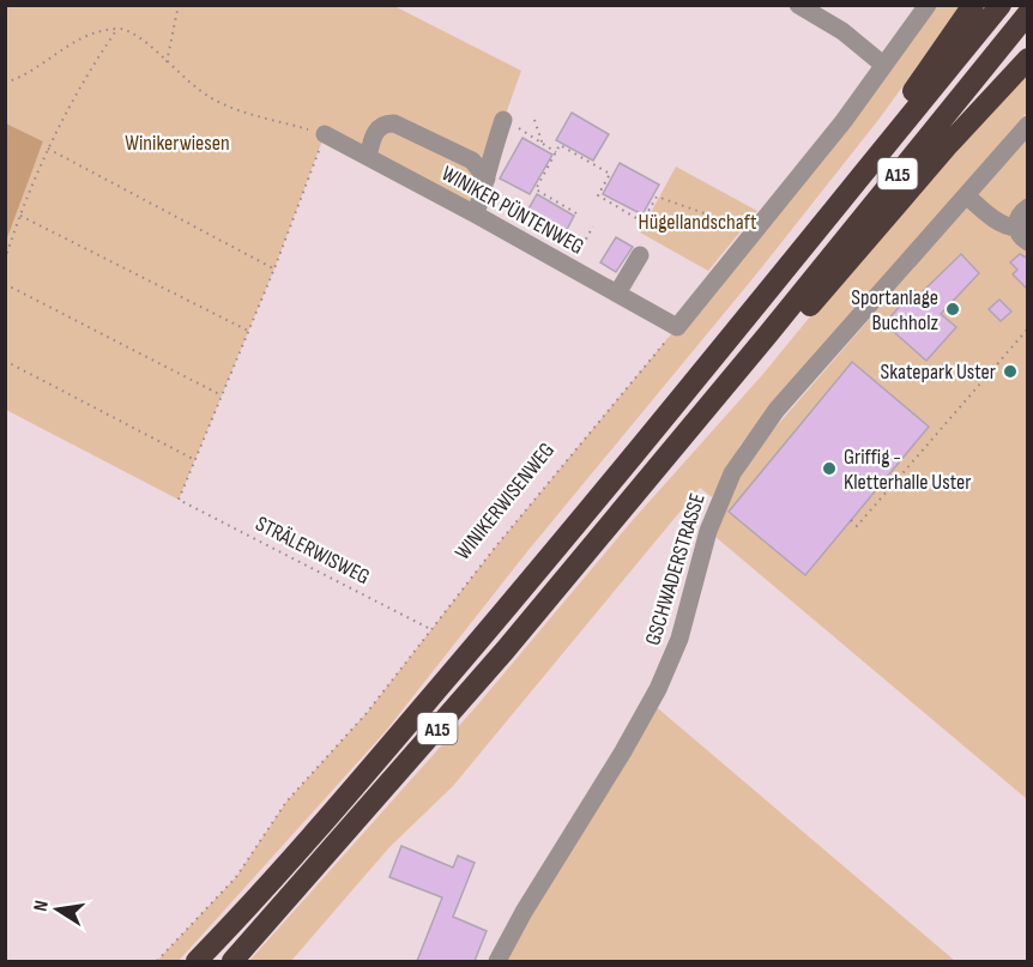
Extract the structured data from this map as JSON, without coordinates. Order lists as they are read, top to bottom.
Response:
{
  "streets": {
    "highway": ["A15"],
    "street": ["WINIKER PÜNTENWEG", "GSCHWADERSTRASSE"],
    "path": ["WINIKERWISENWEG", "STRÄLERWISWEG"]
  },
  "crossings": [
    ["WINIKER PÜNTENWEG", "WINIKERWISENWEG"],
    ["WINIKERWISENWEG", "STRÄLERWISWEG"]
  ],
  "parks": ["Winikerwiesen", "Hügellandschaft"],
  "places": ["Sportanlage Buchholz", "Skatepark Uster", "Griffig - Kletterhalle Uster"],
  "north": "left"
}
